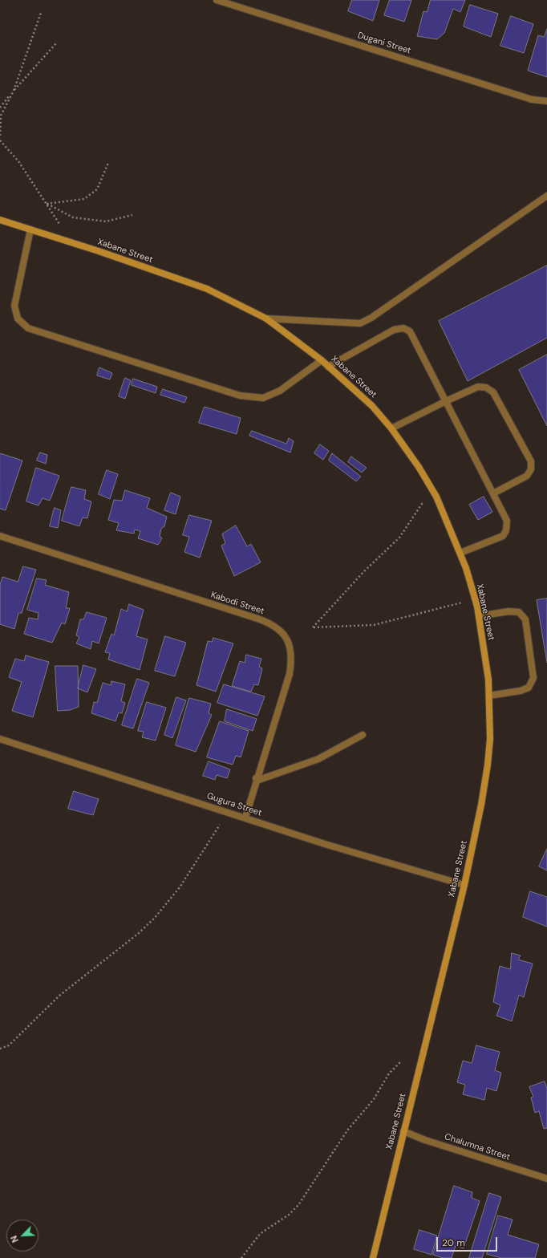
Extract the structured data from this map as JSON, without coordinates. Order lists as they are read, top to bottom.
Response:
{
  "streets": {
    "street": [
      "Dugani Street",
      "Xabane Street",
      "Kabodi Street",
      "Gugura Street",
      "Chalumna Street"
    ]
  },
  "crossings": [
    ["Xabane Street", "Gugura Street"],
    ["Xabane Street", "Chalumna Street"],
    ["Kabodi Street", "Gugura Street"]
  ],
  "scale_bar": "20 m",
  "north": "bottom left"
}
